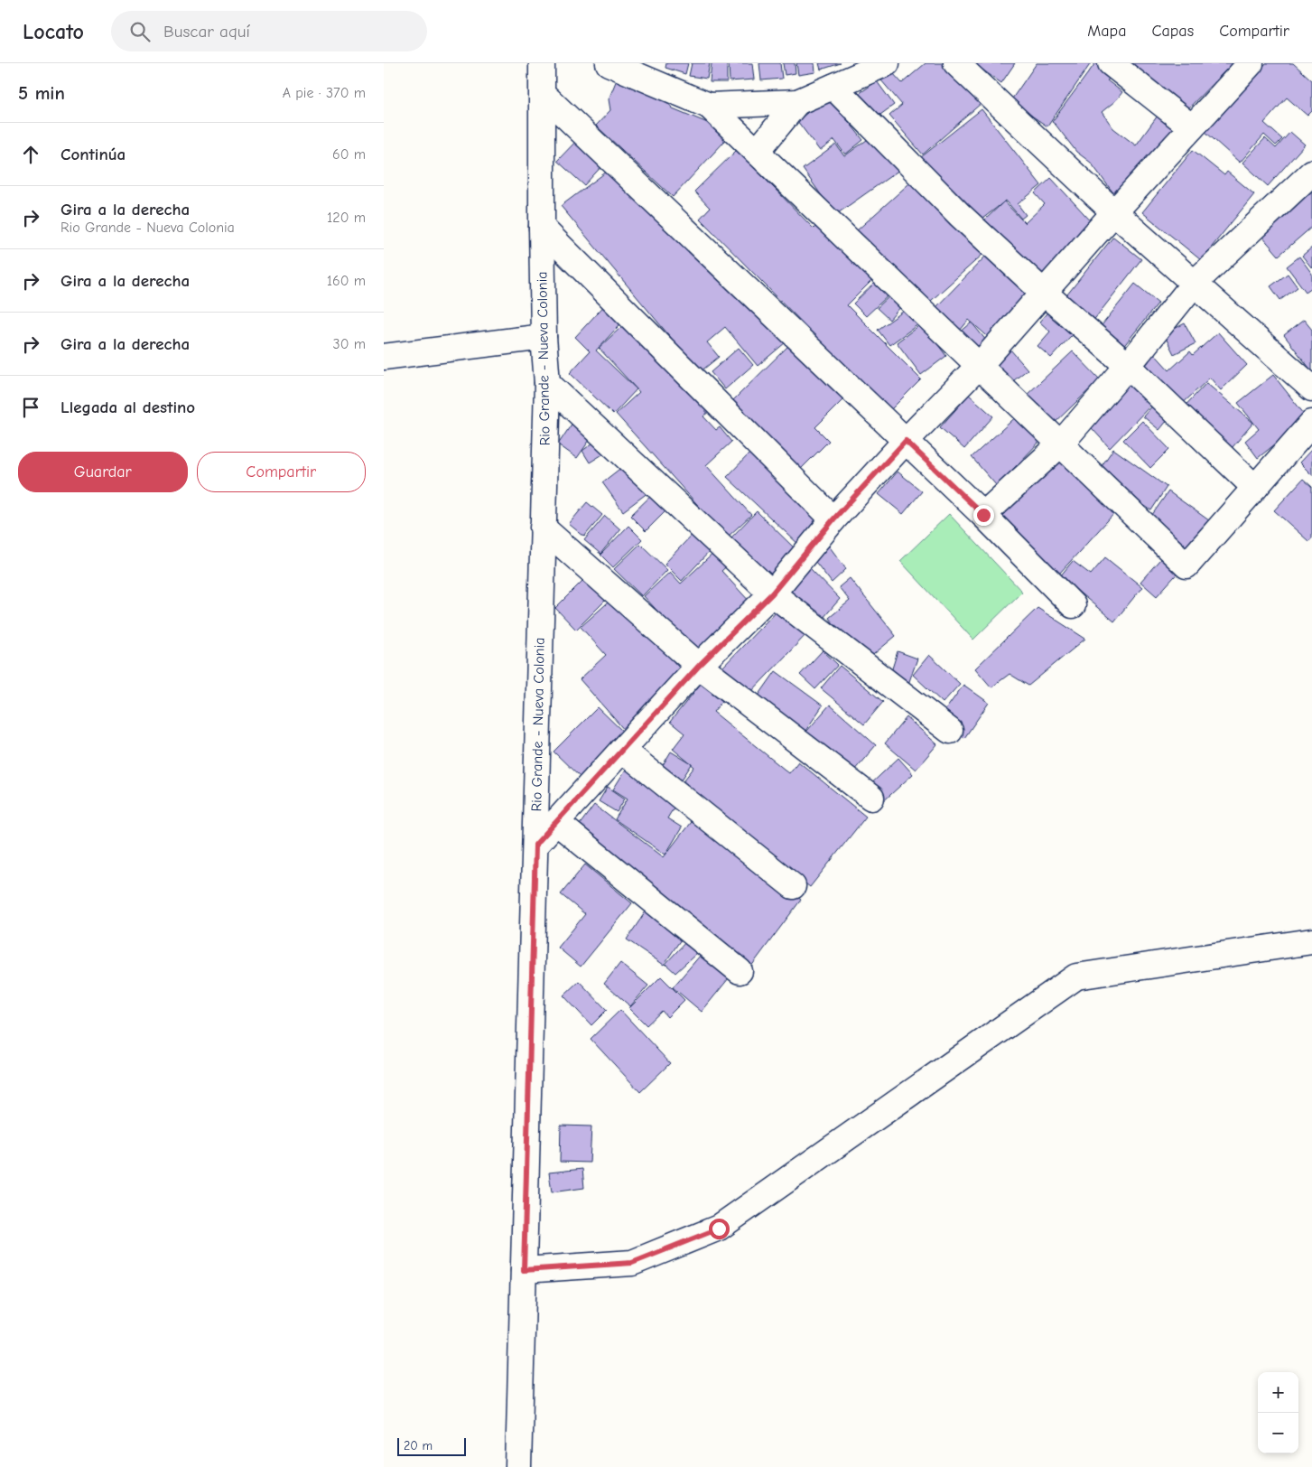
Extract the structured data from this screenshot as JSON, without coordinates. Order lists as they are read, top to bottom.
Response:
{
  "streets": {
    "street": ["Rio Grande - Nueva Colonia"]
  },
  "scale_bar": "20 m",
  "page": {
    "header": "Locato",
    "search": "Buscar aquí",
    "nav": ["Mapa", "Capas", "Compartir"],
    "heading": ["5 min", "A pie · 370 m"],
    "list": [
      ["Continúa", "60 m"],
      ["Gira a la derecha", "Rio Grande - Nueva Colonia", "120 m"],
      ["Gira a la derecha", "160 m"],
      ["Gira a la derecha", "30 m"],
      "Llegada al destino"
    ],
    "buttons": ["Guardar", "Compartir"],
    "map_buttons": ["+", "−"],
    "scale": "20 m"
  }
}
